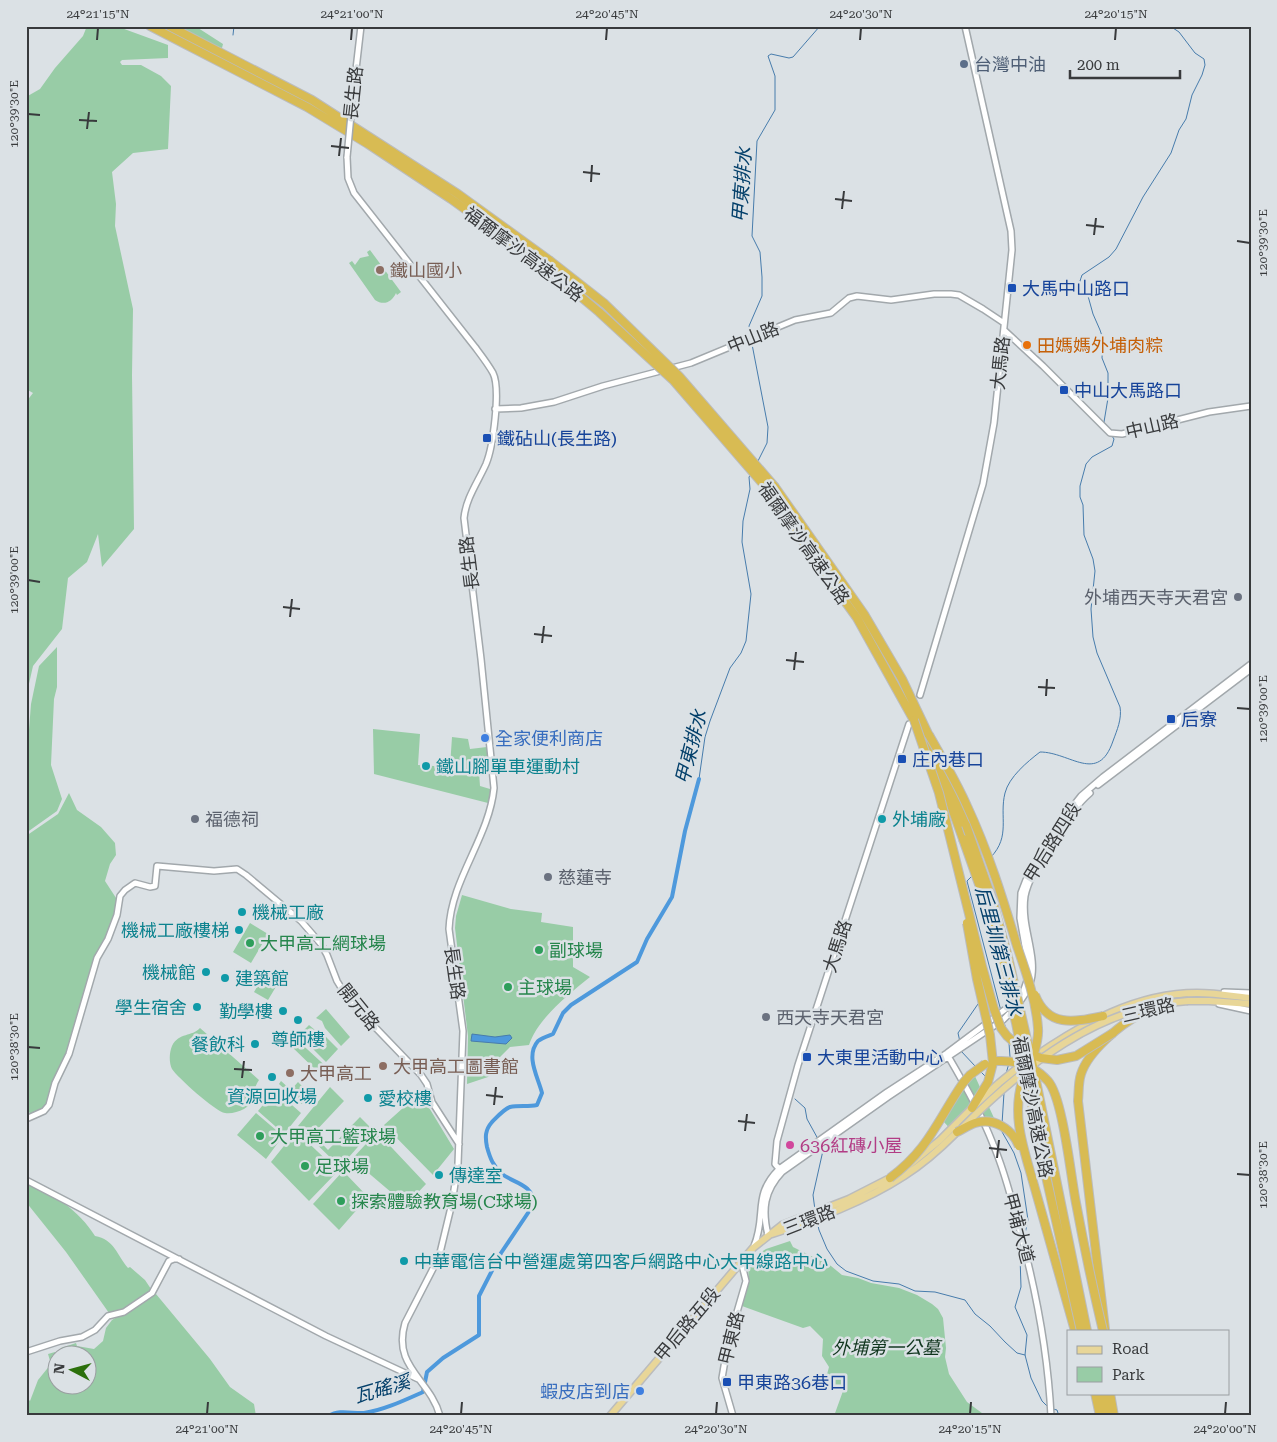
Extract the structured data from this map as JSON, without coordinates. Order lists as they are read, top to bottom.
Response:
{
  "streets": {
    "highway": ["福爾摩沙高速公路"],
    "main road": ["三環路", "甲后路五段"],
    "street": [
      "長生路",
      "中山路",
      "大馬路",
      "甲后路四段",
      "開元路",
      "甲埔大道",
      "甲東路"
    ]
  },
  "crossings": [
    ["長生路", "中山路"],
    ["長生路", "開元路"],
    ["福爾摩沙高速公路", "大馬路"],
    ["中山路", "大馬路"],
    ["三環路", "甲后路五段"],
    ["甲后路五段", "甲東路"]
  ],
  "water": ["甲東排水", "后里圳第三排水", "瓦磘溪"],
  "parks": ["外埔第一公墓"],
  "places": {
    "other": [
      "台灣中油",
      "鐵山國小",
      "田媽媽外埔肉粽",
      "外埔西天寺天君宮",
      "全家便利商店",
      "鐵山腳單車運動村",
      "福德祠",
      "外埔廠",
      "慈蓮寺",
      "機械工廠",
      "機械工廠樓梯",
      "大甲高工網球場",
      "副球場",
      "機械館",
      "建築館",
      "主球場",
      "學生宿舍",
      "勤學樓",
      "西天寺天君宮",
      "尊師樓",
      "餐飲科",
      "大甲高工圖書館",
      "大甲高工",
      "資源回收場",
      "愛校樓",
      "大甲高工籃球場",
      "636紅磚小屋",
      "足球場",
      "傳達室",
      "探索體驗教育場(C球場)",
      "中華電信台中營運處第四客戶網路中心大甲線路中心",
      "蝦皮店到店"
    ],
    "transit": [
      "大馬中山路口",
      "中山大馬路口",
      "鐵砧山(長生路)",
      "后寮",
      "庄內巷口",
      "大東里活動中心",
      "甲東路36巷口"
    ]
  },
  "legend": ["Road", "Park"],
  "scale_bar": "200 m",
  "north": "left",
  "coordinates": [
    "24°21'15\"N",
    "24°21'00\"N",
    "24°20'45\"N",
    "24°20'30\"N",
    "24°20'15\"N",
    "120°39'30\"E",
    "120°39'00\"E",
    "120°38'30\"E",
    "24°20'00\"N"
  ]
}
